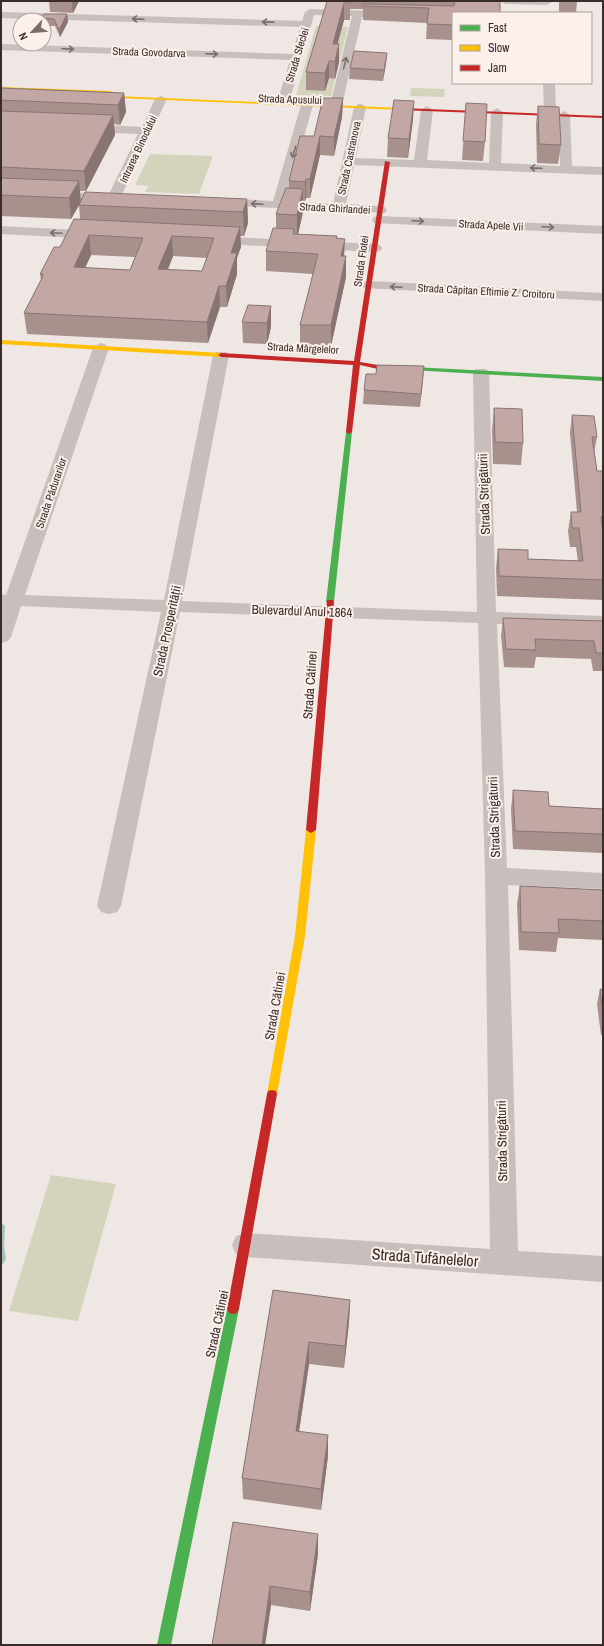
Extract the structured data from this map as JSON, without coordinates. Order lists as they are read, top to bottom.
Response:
{
  "streets": {
    "street": [
      "Strada Govodarva",
      "Strada Sfeclei",
      "Strada Apusului",
      "Intrarea Binoclului",
      "Strada Castranova",
      "Strada Ghirlandei",
      "Strada Apele Vii",
      "Strada Flotei",
      "Strada Căpitan Eftimie Z. Croitoru",
      "Strada Mărgelelor",
      "Strada Pădurarilor",
      "Strada Strigăturii",
      "Bulevardul Anul 1864",
      "Strada Prosperității",
      "Strada Cătinei",
      "Strada Tufănelelor"
    ]
  },
  "crossings": [
    ["Strada Govodarva", "Strada Sfeclei"],
    ["Strada Sfeclei", "Strada Apusului"],
    ["Strada Apusului", "Intrarea Binoclului"],
    ["Strada Apusului", "Strada Castranova"],
    ["Strada Castranova", "Strada Ghirlandei"],
    ["Strada Ghirlandei", "Strada Apele Vii"],
    ["Strada Ghirlandei", "Strada Flotei"],
    ["Strada Apele Vii", "Strada Flotei"],
    ["Strada Flotei", "Strada Căpitan Eftimie Z. Croitoru"],
    ["Strada Flotei", "Strada Mărgelelor"],
    ["Strada Flotei", "Strada Cătinei"],
    ["Strada Mărgelelor", "Strada Pădurarilor"],
    ["Strada Mărgelelor", "Strada Strigăturii"],
    ["Strada Mărgelelor", "Strada Prosperității"],
    ["Strada Mărgelelor", "Strada Cătinei"],
    ["Strada Pădurarilor", "Bulevardul Anul 1864"],
    ["Strada Strigăturii", "Bulevardul Anul 1864"],
    ["Strada Strigăturii", "Strada Tufănelelor"],
    ["Bulevardul Anul 1864", "Strada Prosperității"],
    ["Bulevardul Anul 1864", "Strada Cătinei"],
    ["Strada Cătinei", "Strada Tufănelelor"]
  ],
  "legend": ["Fast", "Slow", "Jam"],
  "north": "bottom left"
}
